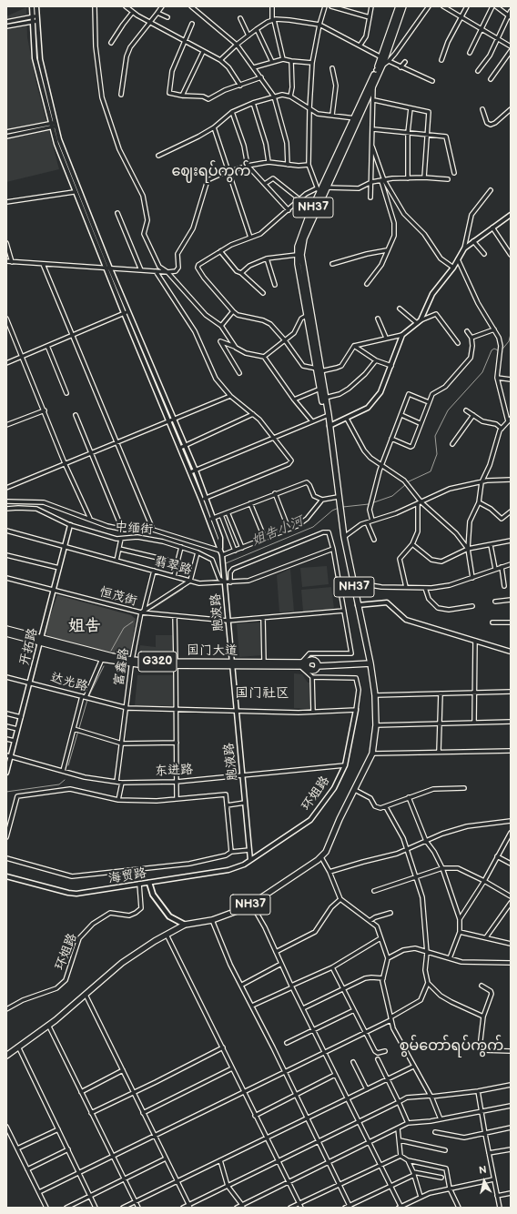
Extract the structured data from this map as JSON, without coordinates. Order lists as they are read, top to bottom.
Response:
{
  "streets": {
    "highway": ["NH37", "国门大道", "G320"],
    "street": [
      "中缅街",
      "翡翠路",
      "恒茂街",
      "胞波路",
      "开拓路",
      "富鑫路",
      "达光路",
      "胞液路",
      "东进路",
      "环姐路",
      "海贸路"
    ]
  },
  "crossings": [
    ["中缅街", "翡翠路"],
    ["中缅街", "胞波路"],
    ["中缅街", "开拓路"],
    ["翡翠路", "胞波路"],
    ["翡翠路", "开拓路"],
    ["翡翠路", "富鑫路"],
    ["恒茂街", "胞波路"],
    ["恒茂街", "开拓路"],
    ["恒茂街", "富鑫路"],
    ["胞波路", "国门大道"],
    ["胞波路", "胞液路"],
    ["开拓路", "国门大道"],
    ["开拓路", "达光路"],
    ["开拓路", "东进路"],
    ["国门大道", "富鑫路"],
    ["国门大道", "胞液路"],
    ["富鑫路", "达光路"],
    ["富鑫路", "东进路"],
    ["达光路", "胞液路"],
    ["达光路", "环姐路"],
    ["胞液路", "东进路"],
    ["胞液路", "环姐路"],
    ["胞液路", "海贸路"],
    ["东进路", "环姐路"],
    ["环姐路", "海贸路"]
  ],
  "districts": [
    "ဈေးရပ်ကွက်",
    "姐告",
    "国门社区",
    "စွမ်တော်ရပ်ကွက်"
  ],
  "water": ["姐告小河"],
  "north": "top"
}
